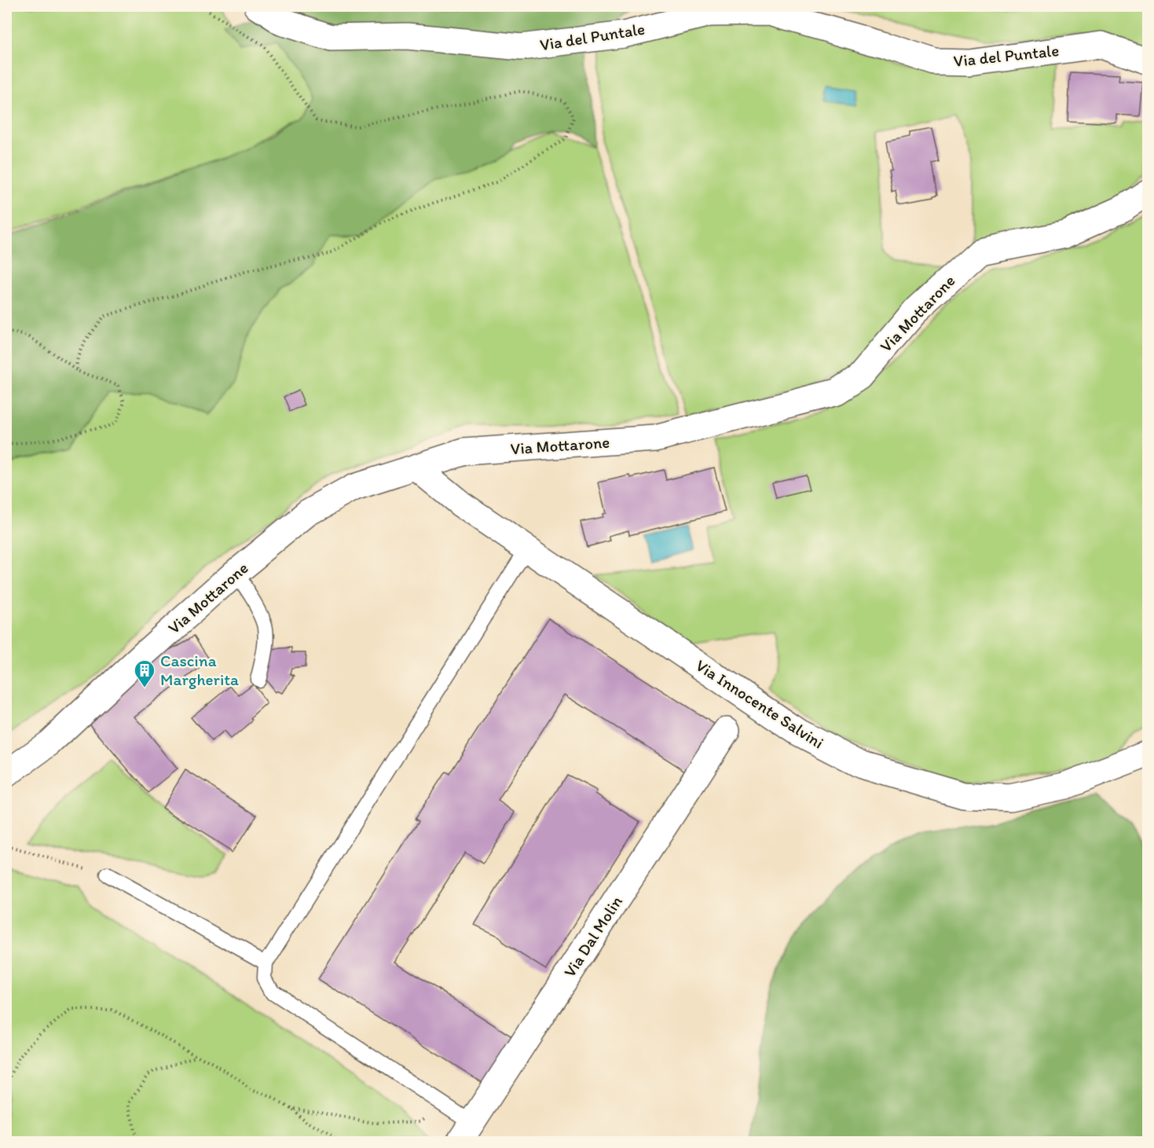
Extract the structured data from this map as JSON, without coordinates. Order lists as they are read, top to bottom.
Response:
{
  "streets": {
    "street": [
      "Via del Puntale",
      "Via Mottarone",
      "Via Innocente Salvini",
      "Via Dal Molin"
    ]
  },
  "crossings": [
    ["Via Mottarone", "Via Innocente Salvini"]
  ],
  "places": {
    "building": ["Cascina Margherita"]
  }
}
